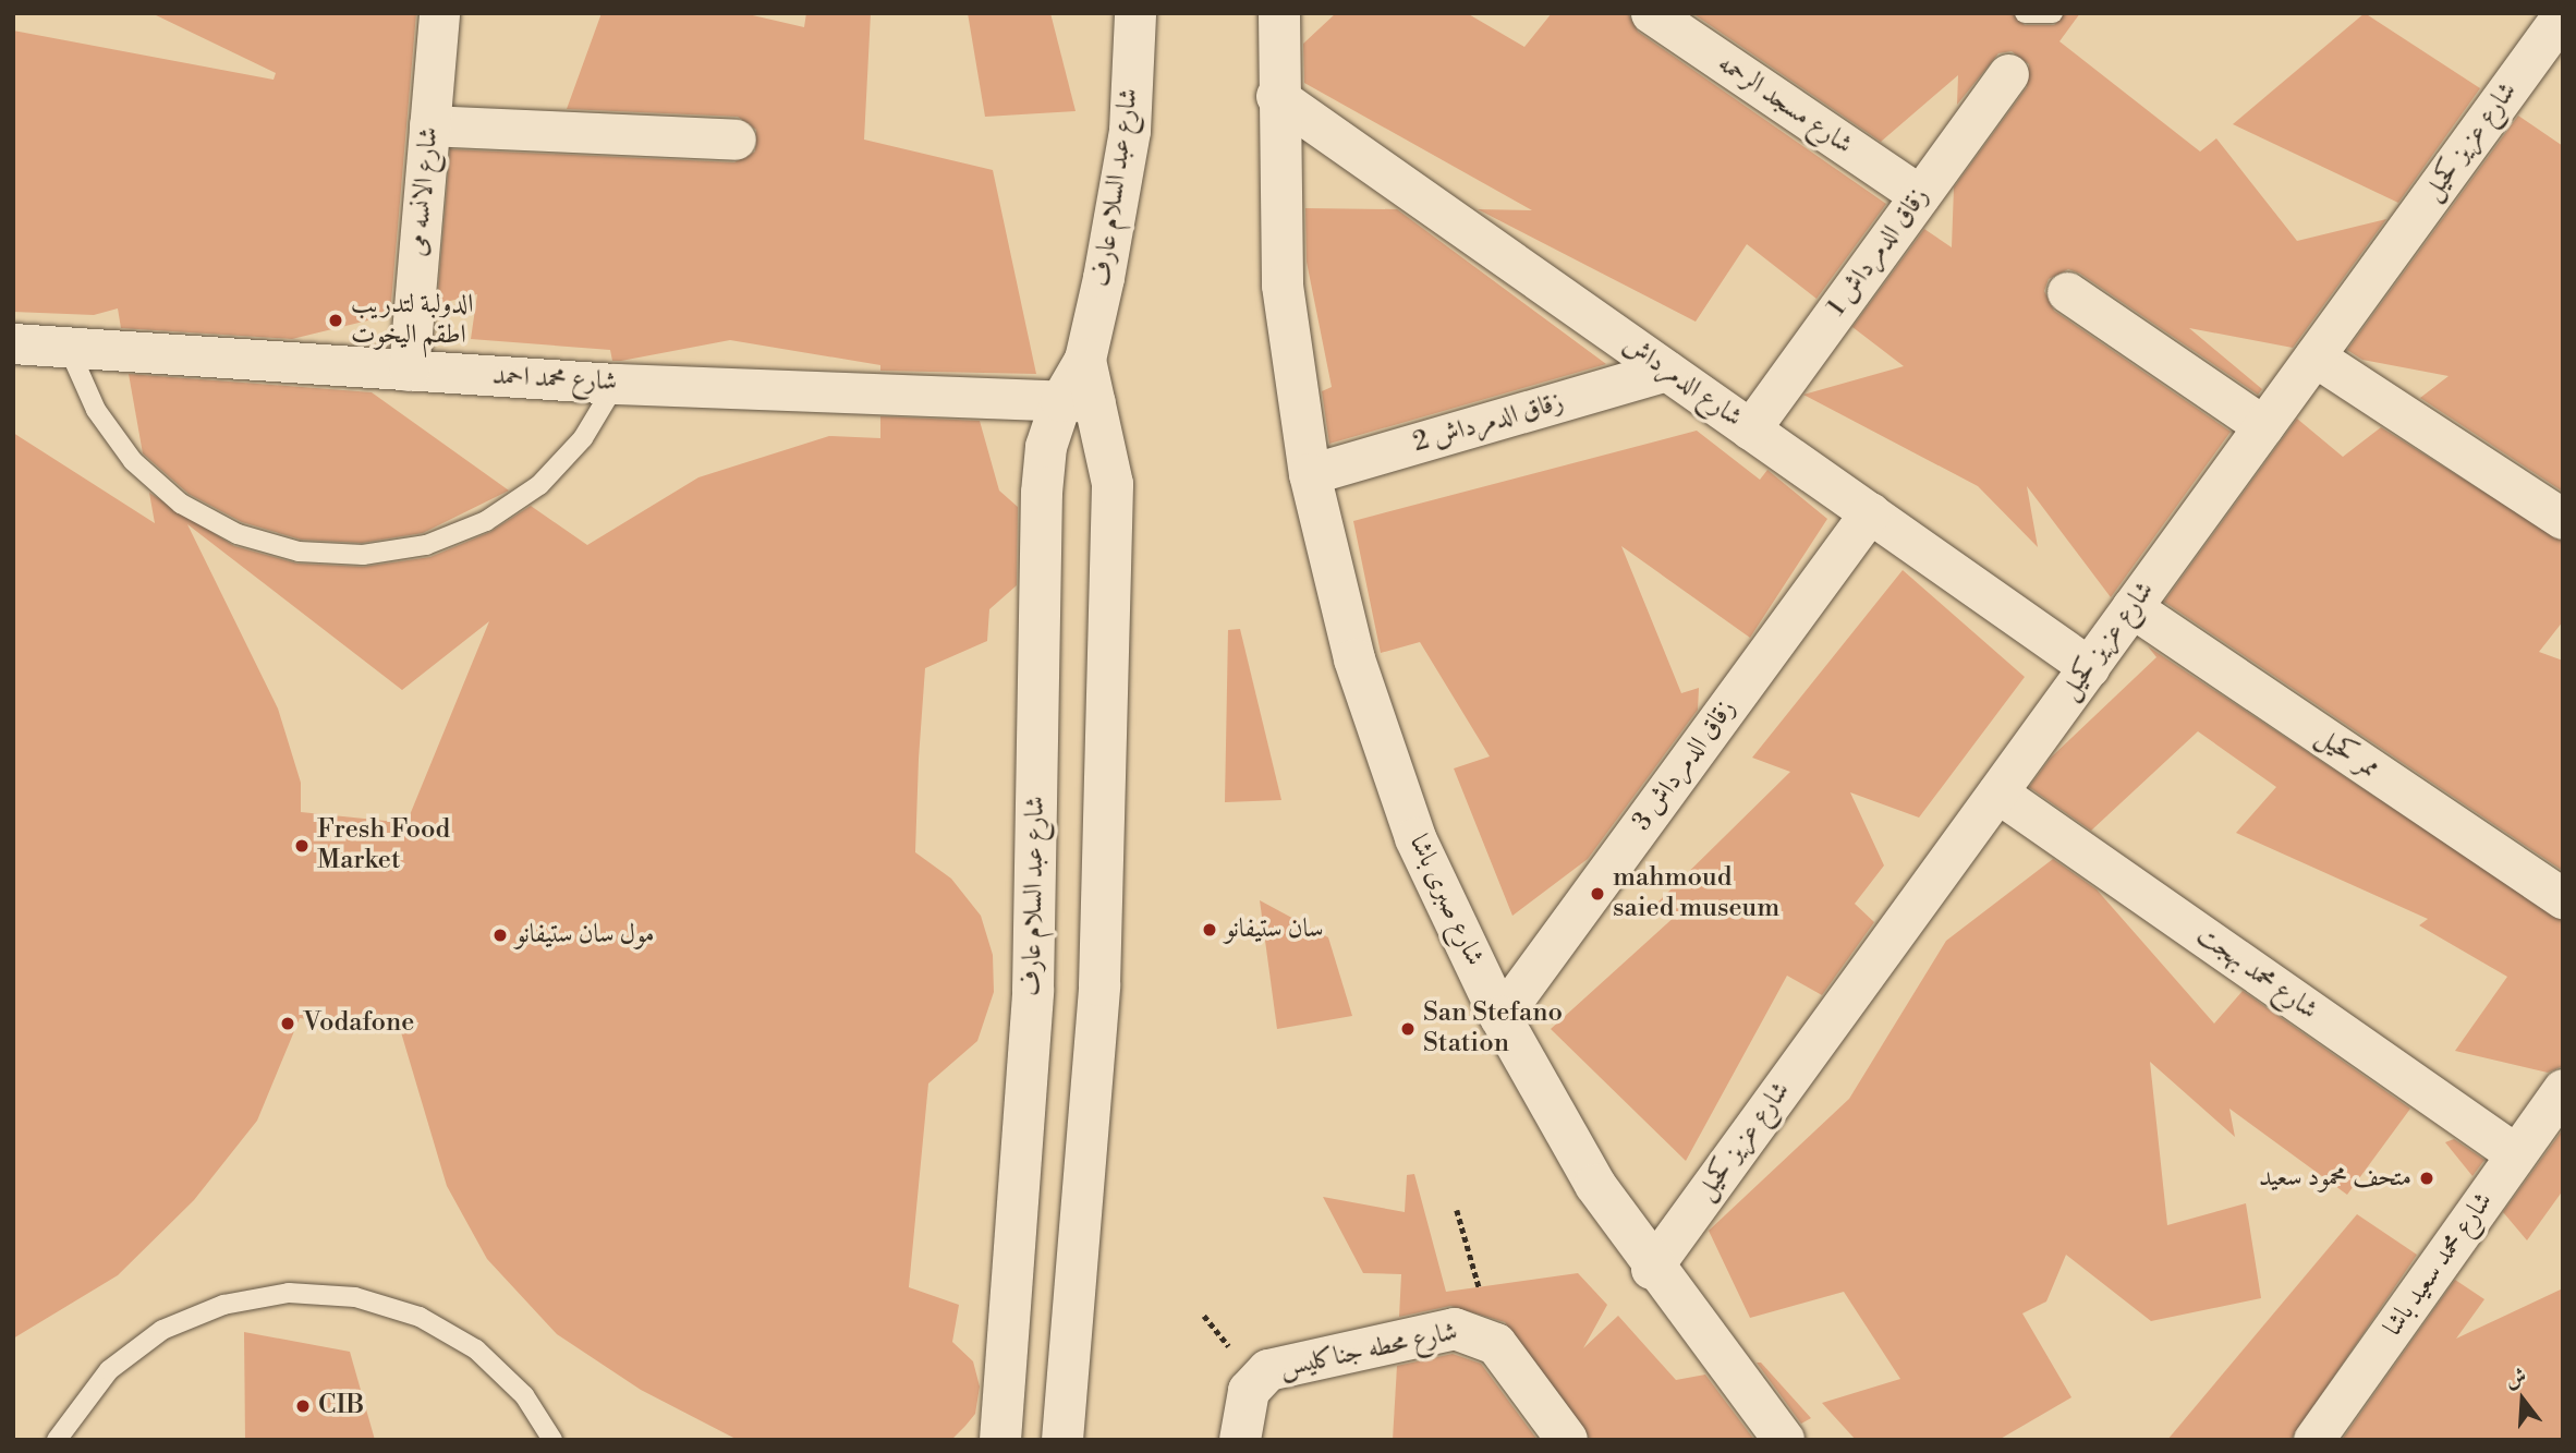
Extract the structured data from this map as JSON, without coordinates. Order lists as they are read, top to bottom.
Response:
{
  "streets": {
    "street": [
      "شارع مسجد الرحمه",
      "شارع عزيز كحيل",
      "شارع عبد السلام عارف",
      "شارع الانسه مى",
      "زقاق الدمرداش 1",
      "شارع محمد احمد",
      "شارع الدمرداش",
      "زقاق الدمرداش 2",
      "ممر كحيل",
      "زقاق الدمرداش 3",
      "شارع صبرى باشا",
      "شارع محمد بهجت",
      "شارع محمد سعيد باشا",
      "شارع محطه جناكليس"
    ]
  },
  "crossings": [
    ["شارع مسجد الرحمه", "زقاق الدمرداش 1"],
    ["شارع عزيز كحيل", "شارع الدمرداش"],
    ["شارع عزيز كحيل", "ممر كحيل"],
    ["شارع عزيز كحيل", "شارع صبرى باشا"],
    ["شارع عزيز كحيل", "شارع محمد بهجت"],
    ["شارع عبد السلام عارف", "شارع محمد احمد"],
    ["شارع الانسه مى", "شارع محمد احمد"],
    ["زقاق الدمرداش 1", "شارع الدمرداش"],
    ["شارع الدمرداش", "زقاق الدمرداش 2"],
    ["شارع الدمرداش", "زقاق الدمرداش 3"],
    ["شارع الدمرداش", "شارع صبرى باشا"],
    ["زقاق الدمرداش 2", "شارع صبرى باشا"],
    ["زقاق الدمرداش 3", "شارع صبرى باشا"],
    ["شارع محمد بهجت", "شارع محمد سعيد باشا"]
  ],
  "places": [
    "الدولبة لتدريب اطقم اليخوت",
    "Fresh Food Market",
    "mahmoud saied museum",
    "سان ستيفانو",
    "مول سان ستيفانو",
    "Vodafone",
    "San Stefano Station",
    "متحف محمود سعيد",
    "CIB"
  ],
  "north": "top"
}
